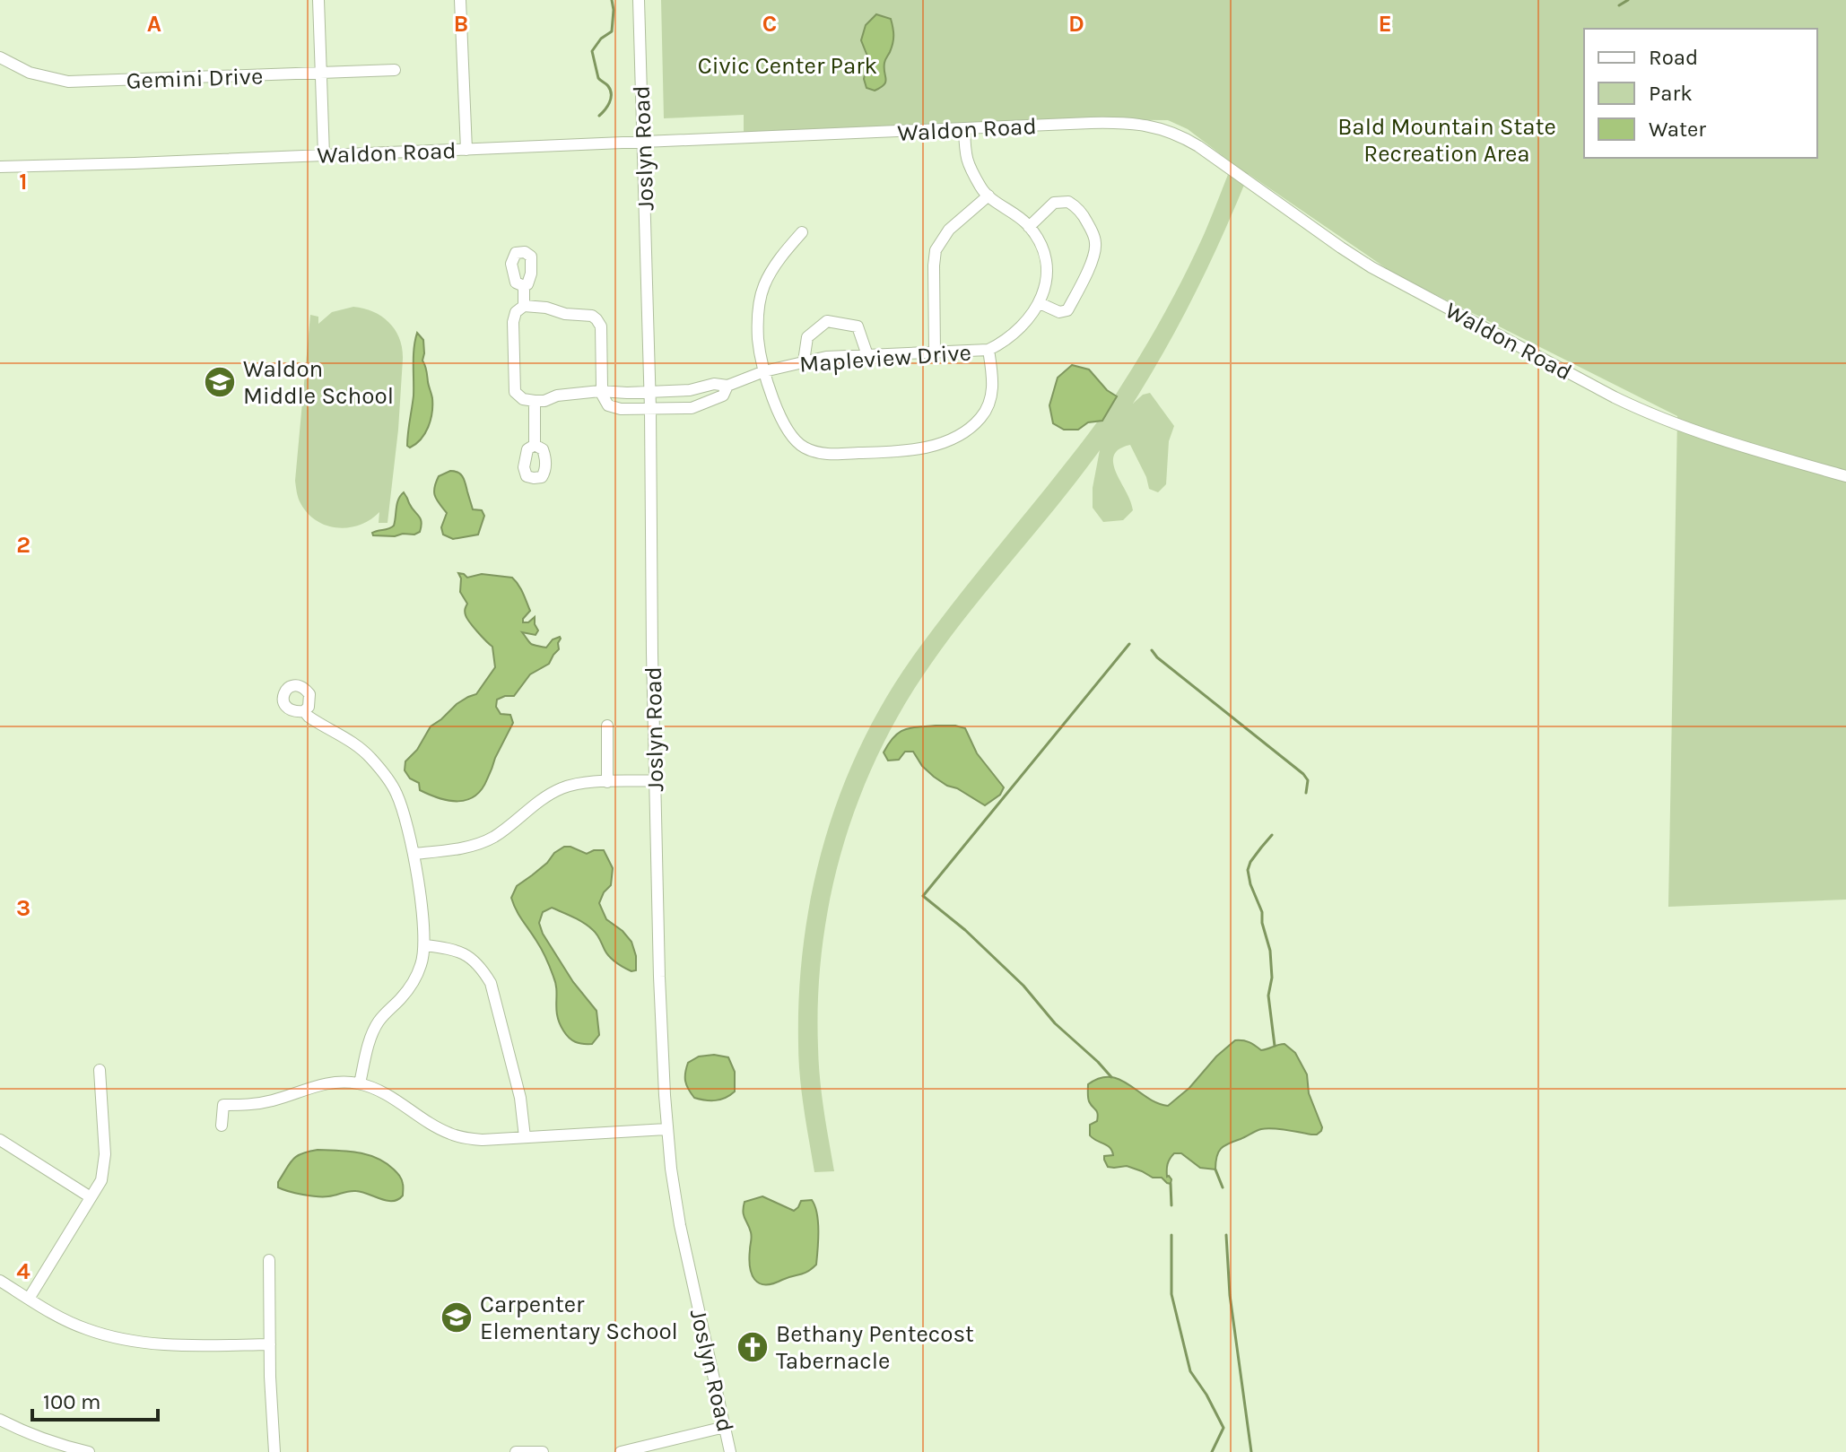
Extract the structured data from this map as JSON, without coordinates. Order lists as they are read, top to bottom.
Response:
{
  "streets": {
    "street": [
      "Gemini Drive",
      "Waldon Road",
      "Joslyn Road",
      "Mapleview Drive"
    ]
  },
  "crossings": [
    ["Waldon Road", "Joslyn Road"],
    ["Waldon Road", "Mapleview Drive"],
    ["Joslyn Road", "Mapleview Drive"]
  ],
  "parks": ["Civic Center Park", "Bald Mountain State Recreation Area"],
  "places": {
    "school or university": ["Waldon Middle School", "Carpenter Elementary School"],
    "church": ["Bethany Pentecost Tabernacle"]
  },
  "legend": ["Road", "Park", "Water"],
  "scale_bar": "100 m",
  "grid": {
    "columns": [
      "A",
      "B",
      "C",
      "D",
      "E"
    ],
    "rows": [
      "1",
      "2",
      "3",
      "4"
    ]
  }
}
